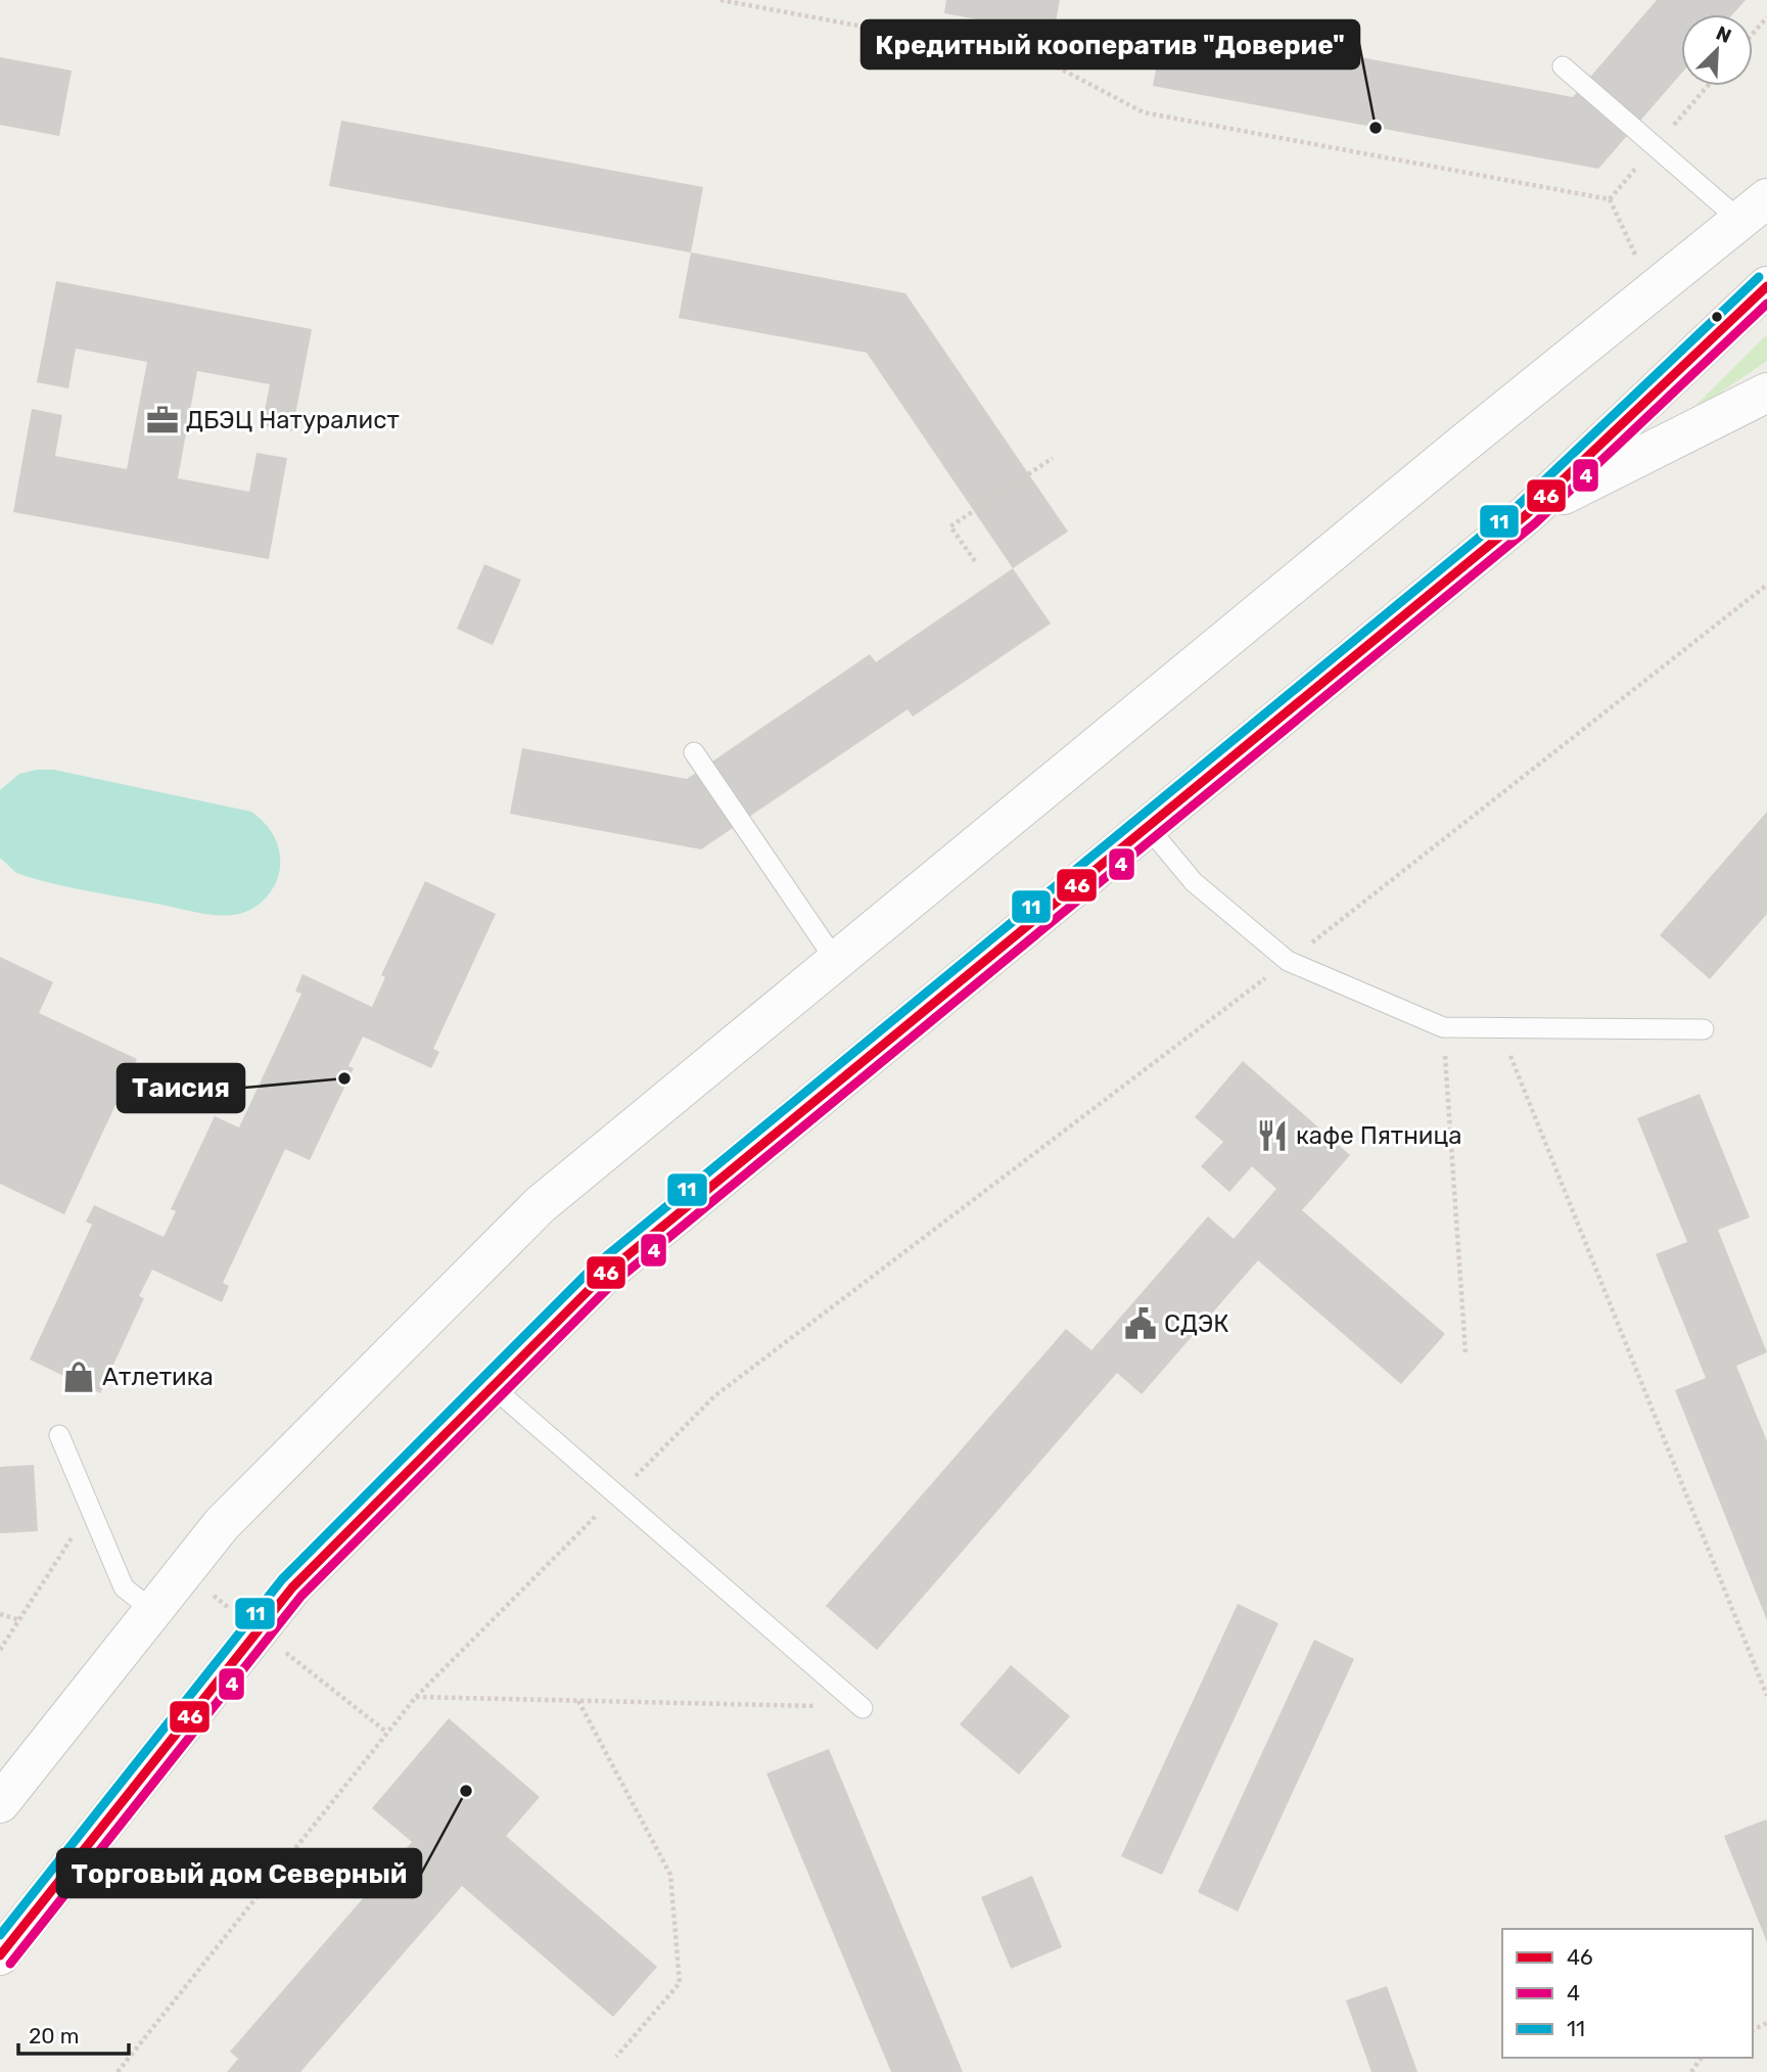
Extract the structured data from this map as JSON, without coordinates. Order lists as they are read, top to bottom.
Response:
{
  "places": {
    "other": ["Кредитный кооператив \"Доверие\"", "Таисия", "Торговый дом Северный"],
    "office": ["ДБЭЦ Натуралист"],
    "restaurant": ["кафе Пятница"],
    "public building": ["СДЭК"],
    "shop": ["Атлетика"]
  },
  "lines": ["transit line 11", "transit line 46", "transit line 4"],
  "legend": ["46", "4", "11"],
  "scale_bar": "20 m",
  "north": "top right"
}
